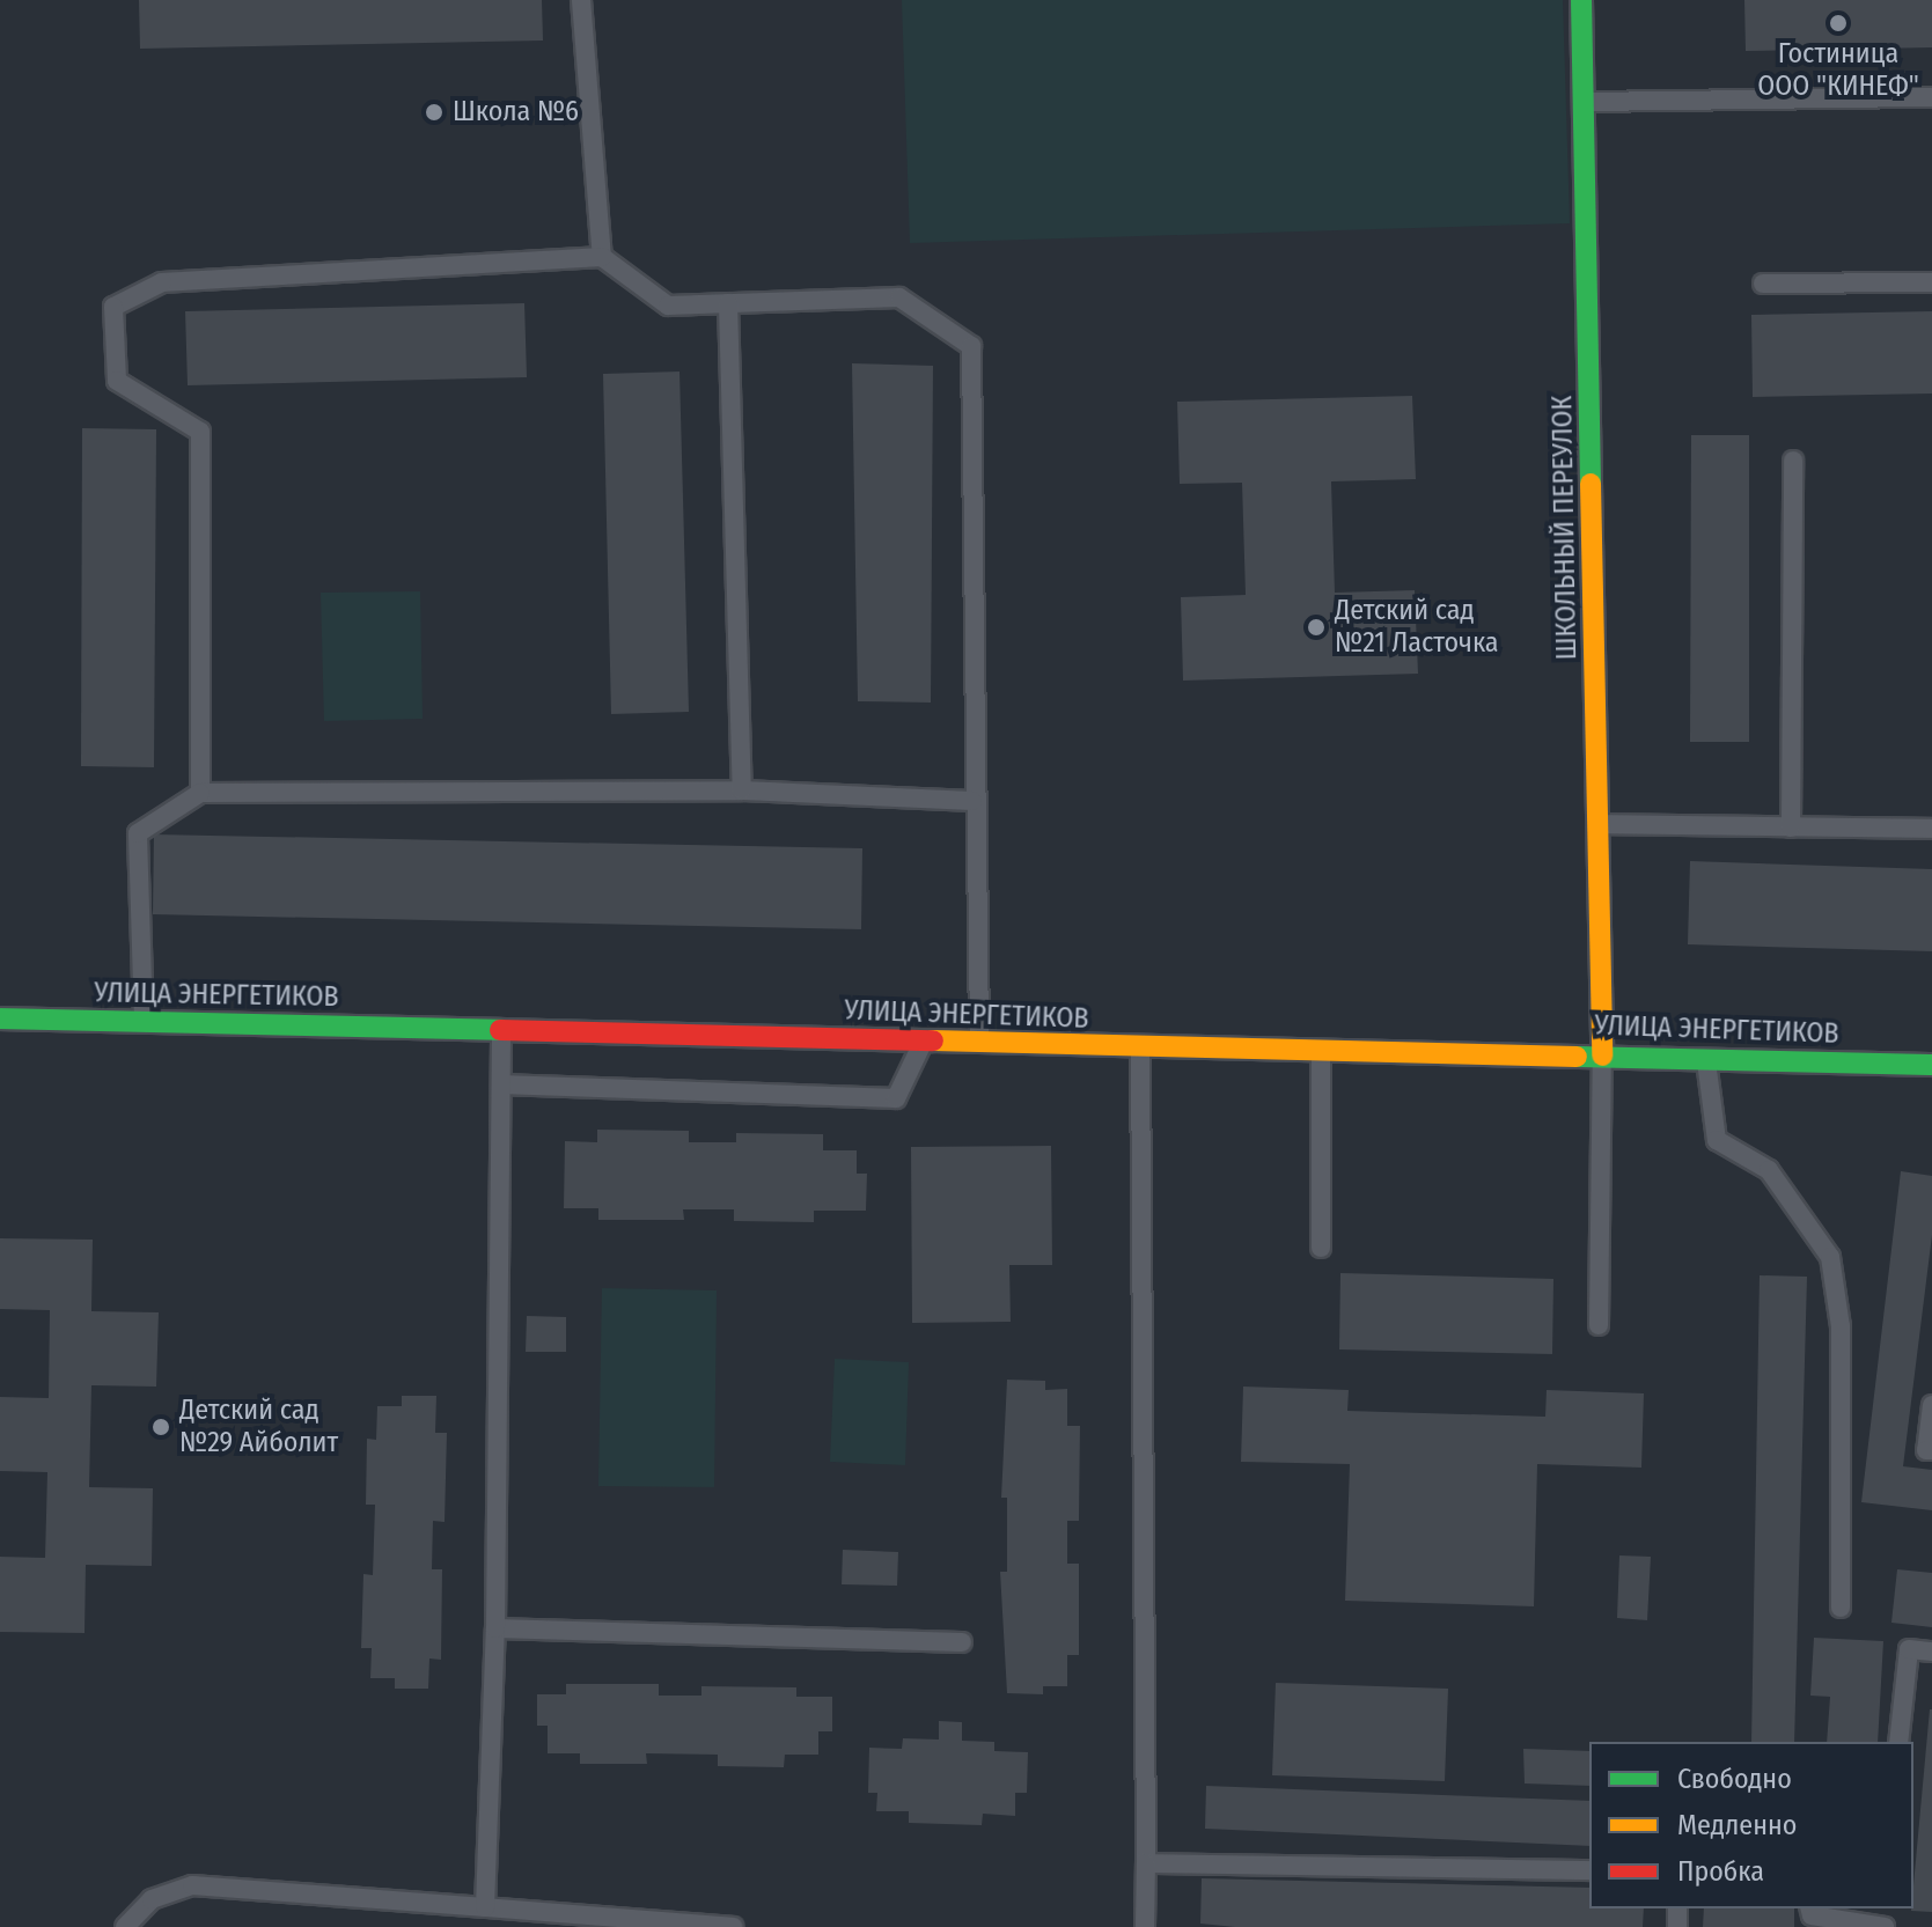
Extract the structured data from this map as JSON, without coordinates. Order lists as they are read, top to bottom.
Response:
{
  "streets": {
    "street": ["ШКОЛЬНЫЙ ПЕРЕУЛОК", "УЛИЦА ЭНЕРГЕТИКОВ"]
  },
  "crossings": [
    ["ШКОЛЬНЫЙ ПЕРЕУЛОК", "УЛИЦА ЭНЕРГЕТИКОВ"]
  ],
  "places": [
    "Гостиница ООО \"КИНЕФ\"",
    "Школа №6",
    "Детский сад №21 Ласточка",
    "Детский сад №29 Айболит"
  ],
  "legend": ["Свободно", "Медленно", "Пробка"]
}
